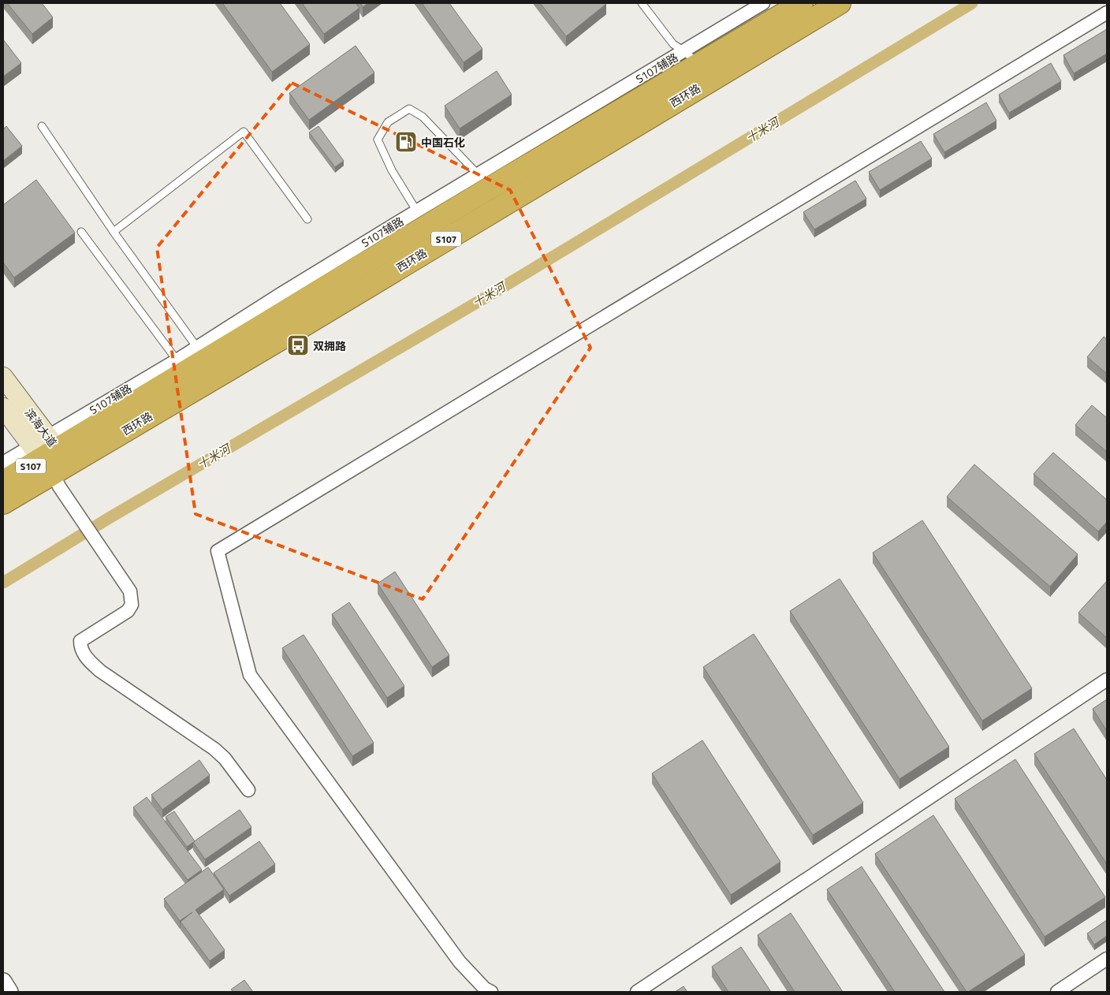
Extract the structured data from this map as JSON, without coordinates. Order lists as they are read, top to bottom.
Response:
{
  "streets": {
    "highway": ["西环路", "S107"],
    "main road": ["滨海大道"],
    "street": ["S107辅路"]
  },
  "crossings": [
    ["S107辅路", "西环路"],
    ["西环路", "滨海大道"]
  ],
  "water": ["十米河"],
  "places": {
    "fuel station": ["中国石化"],
    "bus stop": ["双拥路"]
  }
}
